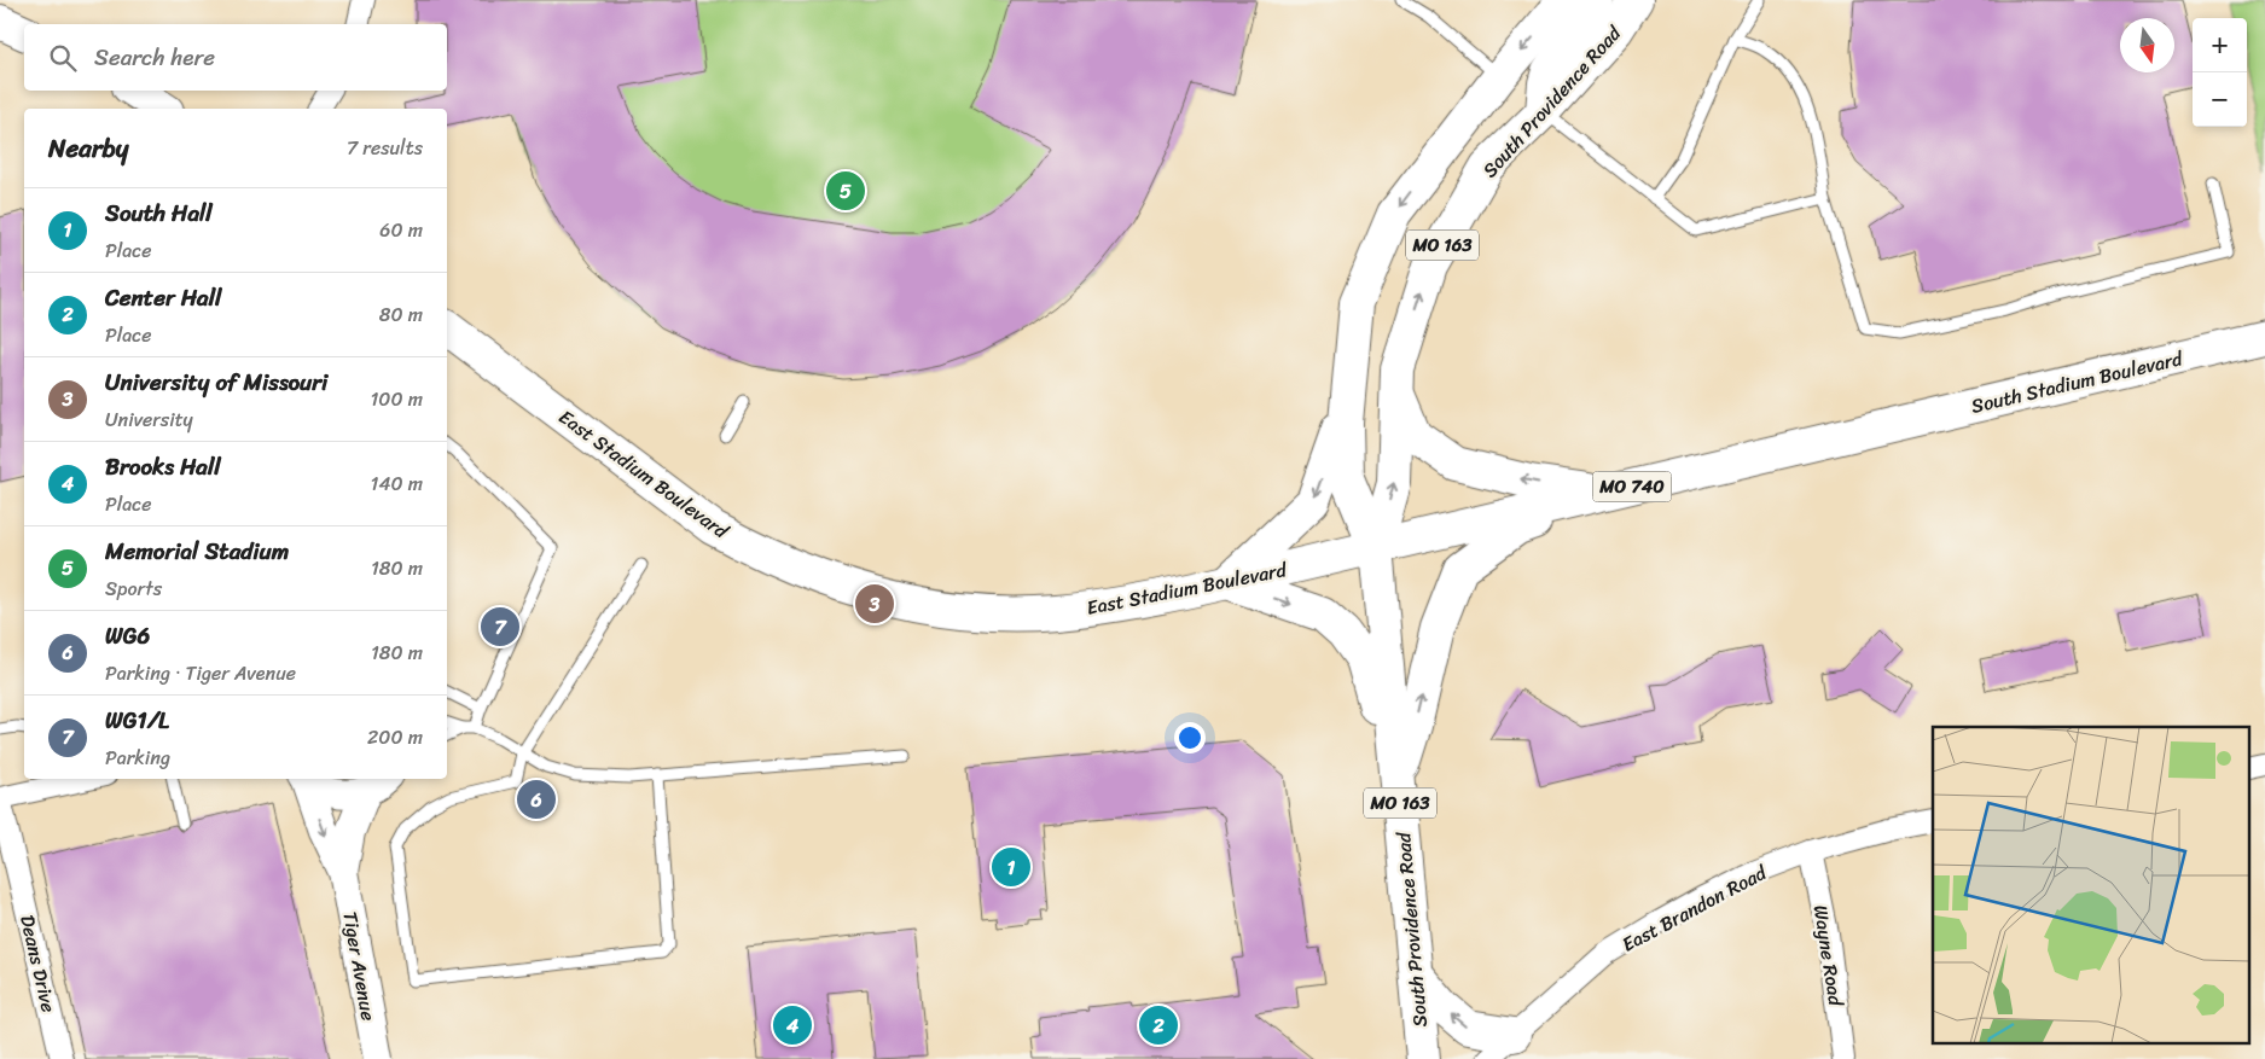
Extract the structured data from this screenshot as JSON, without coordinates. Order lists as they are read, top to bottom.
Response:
{
  "streets": {
    "main road": [
      "South Providence Road",
      "MO 163",
      "South Stadium Boulevard",
      "East Stadium Boulevard",
      "MO 740"
    ],
    "street": [
      "East Brandon Road",
      "Wayne Road",
      "Deans Drive",
      "Tiger Avenue"
    ]
  },
  "crossings": [
    ["South Providence Road", "East Stadium Boulevard"],
    ["South Stadium Boulevard", "East Stadium Boulevard"],
    ["East Brandon Road", "Wayne Road"]
  ],
  "north": "bottom",
  "page": {
    "map_buttons": ["+", "−"],
    "search": "Search here",
    "heading": ["Nearby", "7 results"],
    "pins": [
      "5",
      "3",
      "7",
      "6",
      "1",
      "2",
      "4"
    ],
    "list": [
      {
        "mark": "1",
        "name": "South Hall",
        "note": "Place",
        "value": "60 m"
      },
      {
        "mark": "2",
        "name": "Center Hall",
        "note": "Place",
        "value": "80 m"
      },
      {
        "mark": "3",
        "name": "University of Missouri",
        "note": "University",
        "value": "100 m"
      },
      {
        "mark": "4",
        "name": "Brooks Hall",
        "note": "Place",
        "value": "140 m"
      },
      {
        "mark": "5",
        "name": "Memorial Stadium",
        "note": "Sports",
        "value": "180 m"
      },
      {
        "mark": "6",
        "name": "WG6",
        "note": "Parking · Tiger Avenue",
        "value": "180 m"
      },
      {
        "mark": "7",
        "name": "WG1/L",
        "note": "Parking",
        "value": "200 m"
      }
    ]
  }
}
